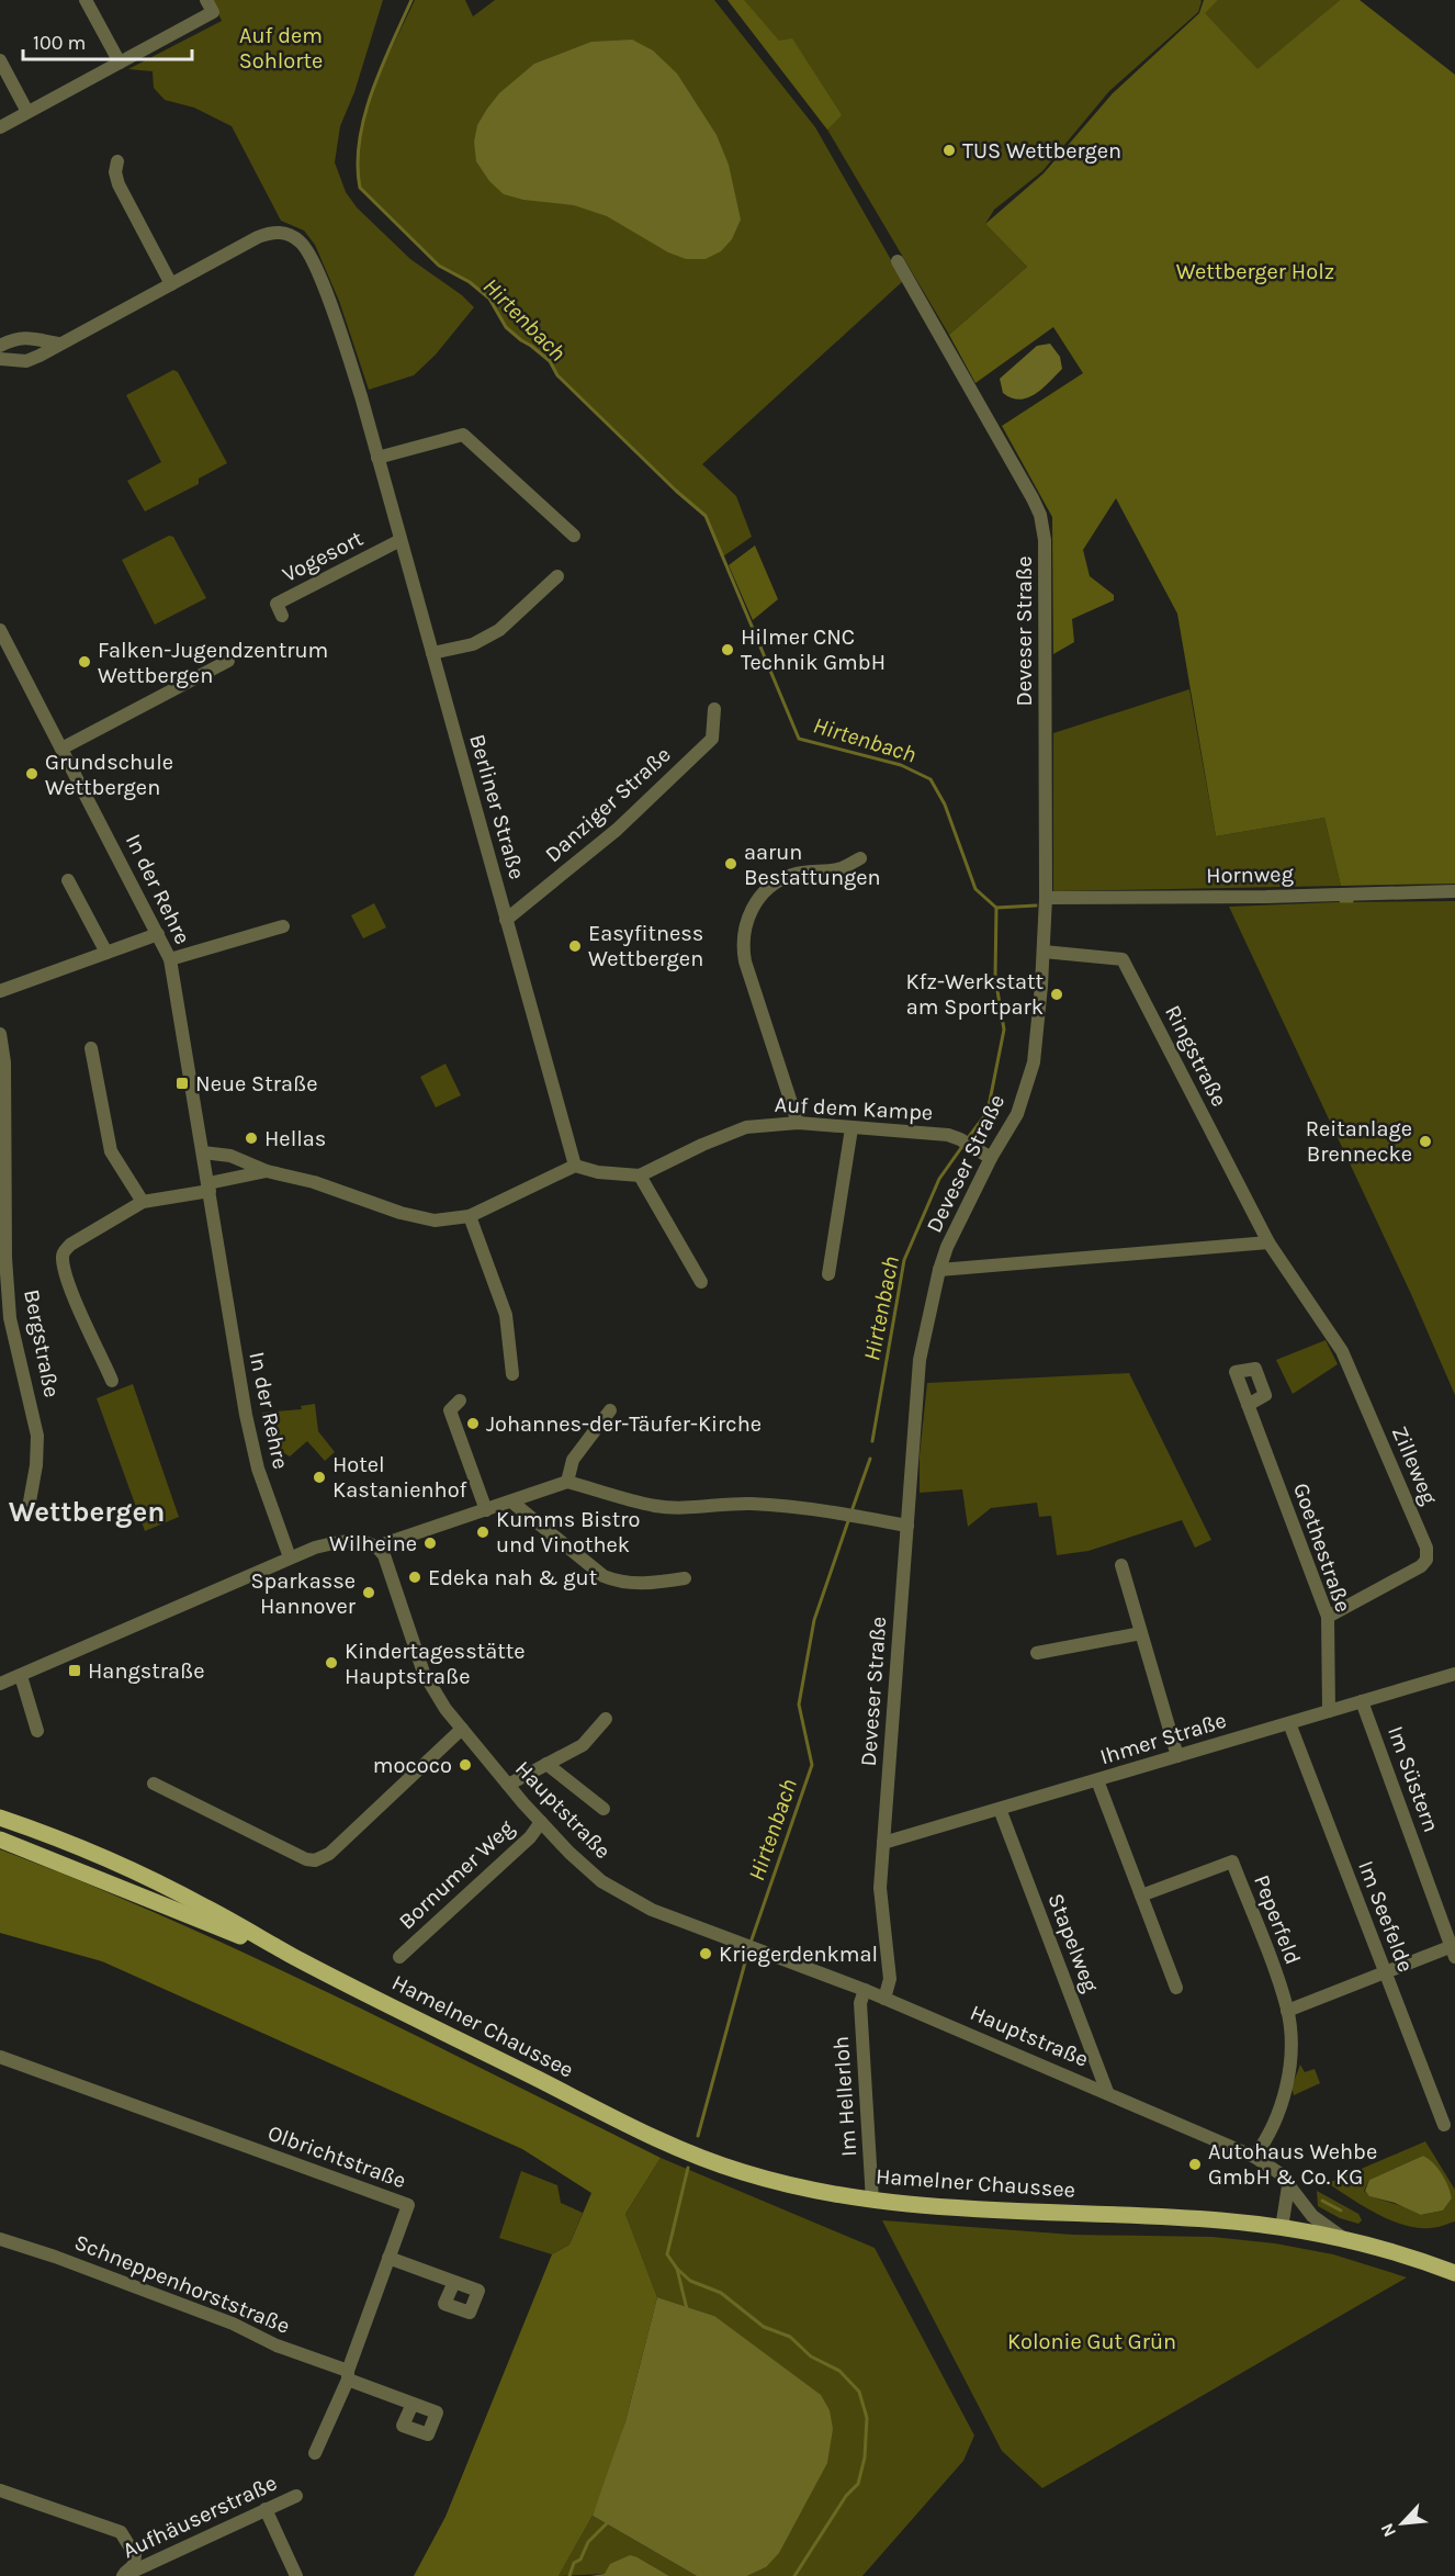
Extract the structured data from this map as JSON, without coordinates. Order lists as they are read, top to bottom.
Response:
{
  "streets": {
    "main road": ["Hamelner Chaussee"],
    "street": [
      "Vogesort",
      "Deveser Straße",
      "Danziger Straße",
      "Berliner Straße",
      "Hornweg",
      "In der Rehre",
      "Ringstraße",
      "Auf dem Kampe",
      "Bergstraße",
      "Zilleweg",
      "Goethestraße",
      "Ihmer Straße",
      "Im Süstern",
      "Hauptstraße",
      "Bornumer Weg",
      "Im Seefelde",
      "Peperfeld",
      "Stapelweg",
      "Im Hellerloh",
      "Olbrichtstraße",
      "Schneppenhorststraße",
      "Aufhäuserstraße"
    ]
  },
  "crossings": [
    ["Vogesort", "Berliner Straße"],
    ["Deveser Straße", "Hornweg"],
    ["Deveser Straße", "Ringstraße"],
    ["Deveser Straße", "Auf dem Kampe"],
    ["Deveser Straße", "Ihmer Straße"],
    ["Deveser Straße", "Hauptstraße"],
    ["Danziger Straße", "Berliner Straße"],
    ["Ringstraße", "Zilleweg"],
    ["Zilleweg", "Goethestraße"],
    ["Goethestraße", "Ihmer Straße"],
    ["Ihmer Straße", "Im Süstern"],
    ["Ihmer Straße", "Im Seefelde"],
    ["Ihmer Straße", "Stapelweg"],
    ["Hauptstraße", "Bornumer Weg"],
    ["Hauptstraße", "Peperfeld"],
    ["Hauptstraße", "Stapelweg"],
    ["Hauptstraße", "Hamelner Chaussee"],
    ["Hauptstraße", "Im Hellerloh"],
    ["Hamelner Chaussee", "Im Hellerloh"],
    ["Olbrichtstraße", "Schneppenhorststraße"]
  ],
  "districts": ["Wettbergen"],
  "water": ["Hirtenbach"],
  "parks": ["Auf dem Sohlorte", "Wettberger Holz", "Kolonie Gut Grün"],
  "places": {
    "other": [
      "TUS Wettbergen",
      "Hilmer CNC Technik GmbH",
      "Falken-Jugendzentrum Wettbergen",
      "Grundschule Wettbergen",
      "aarun Bestattungen",
      "Easyfitness Wettbergen",
      "Kfz-Werkstatt am Sportpark",
      "Hellas",
      "Reitanlage Brennecke",
      "Johannes-der-Täufer-Kirche",
      "Hotel Kastanienhof",
      "Kumms Bistro und Vinothek",
      "Wilheine",
      "Edeka nah & gut",
      "Sparkasse Hannover",
      "Kindertagesstätte Hauptstraße",
      "mococo",
      "Kriegerdenkmal",
      "Autohaus Wehbe GmbH & Co. KG"
    ],
    "transit": ["Neue Straße", "Hangstraße"]
  },
  "scale_bar": "100 m",
  "north": "bottom left"
}
